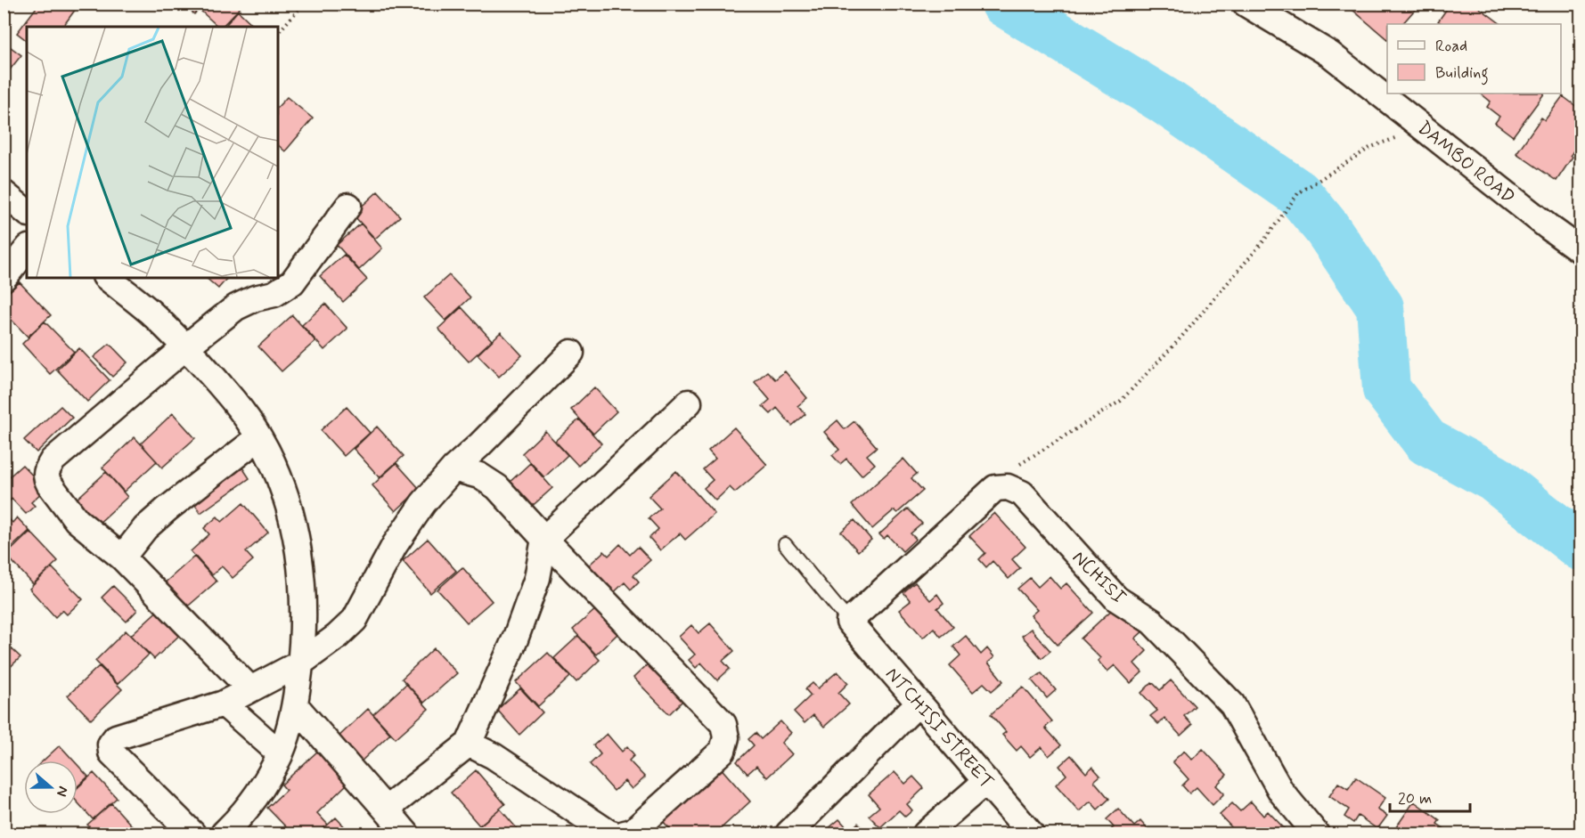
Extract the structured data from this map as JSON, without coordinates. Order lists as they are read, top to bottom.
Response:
{
  "streets": {
    "street": ["DAMBO ROAD", "NCHISI", "NTCHISI STREET"]
  },
  "legend": ["Road", "Building"],
  "scale_bar": "20 m",
  "north": "right"
}
